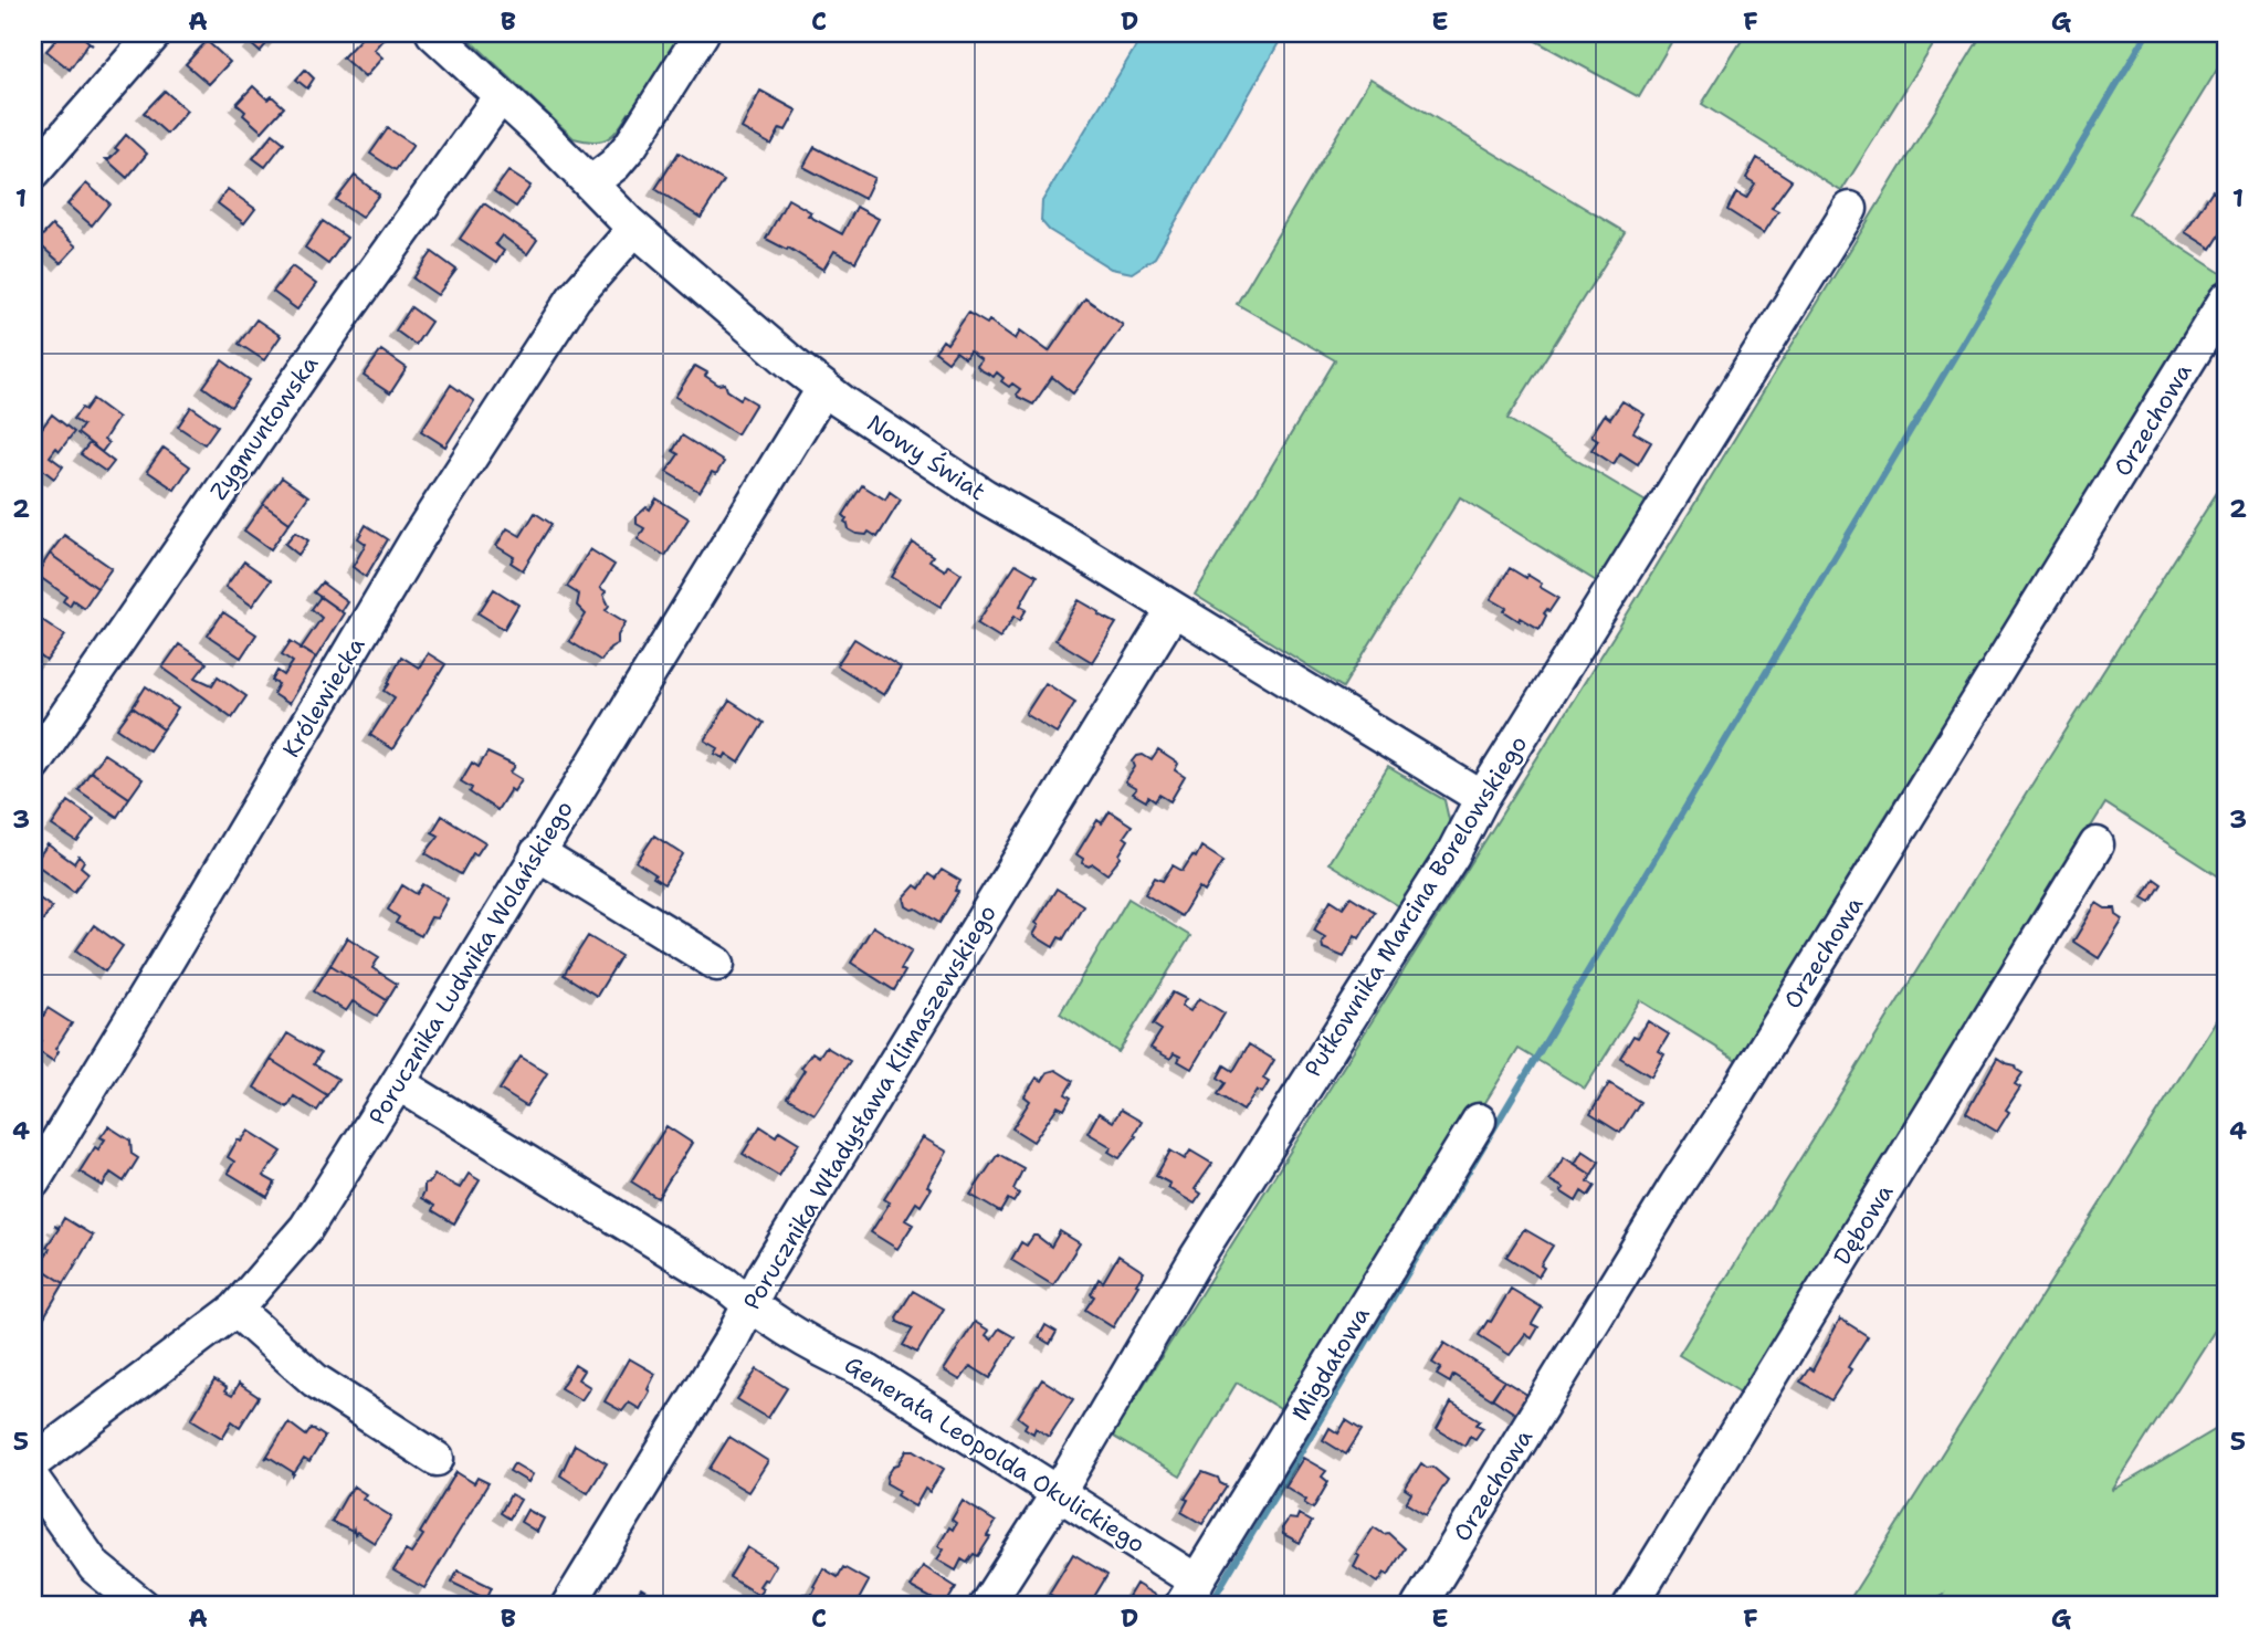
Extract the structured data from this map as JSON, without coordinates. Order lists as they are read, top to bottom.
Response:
{
  "streets": {
    "street": [
      "Orzechowa",
      "Zygmuntowska",
      "Nowy Świat",
      "Królewiecka",
      "Pułkownika Marcina Borelowskiego",
      "Porucznika Ludwika Wolańskiego",
      "Porucznika Władysława Klimaszewskiego",
      "Dębowa",
      "Migdałowa",
      "Generała Leopolda Okulickiego"
    ]
  },
  "crossings": [
    ["Zygmuntowska", "Nowy Świat"],
    ["Nowy Świat", "Królewiecka"],
    ["Nowy Świat", "Pułkownika Marcina Borelowskiego"],
    ["Nowy Świat", "Porucznika Ludwika Wolańskiego"],
    ["Nowy Świat", "Porucznika Władysława Klimaszewskiego"],
    ["Pułkownika Marcina Borelowskiego", "Generała Leopolda Okulickiego"],
    ["Porucznika Ludwika Wolańskiego", "Generała Leopolda Okulickiego"],
    ["Porucznika Władysława Klimaszewskiego", "Generała Leopolda Okulickiego"],
    ["Migdałowa", "Generała Leopolda Okulickiego"]
  ],
  "grid": {
    "columns": [
      "A",
      "B",
      "C",
      "D",
      "E",
      "F",
      "G"
    ],
    "rows": [
      "1",
      "2",
      "3",
      "4",
      "5"
    ]
  }
}
